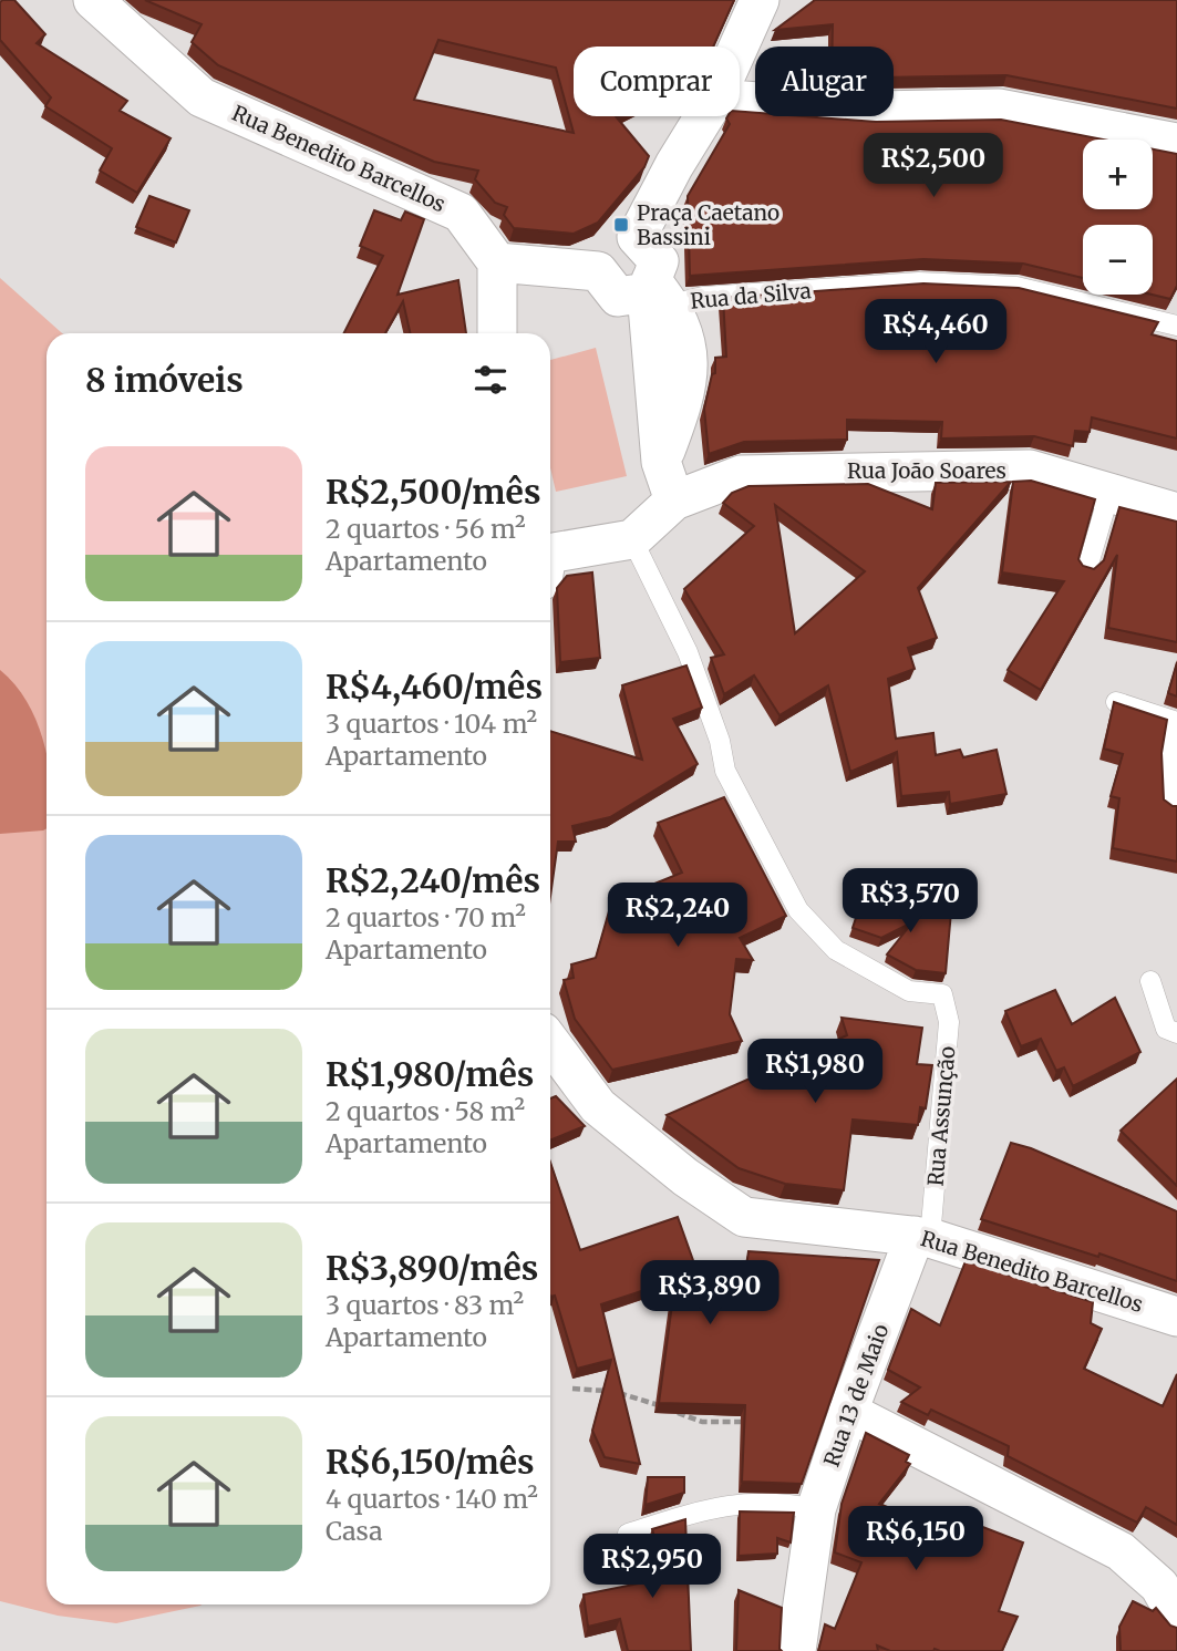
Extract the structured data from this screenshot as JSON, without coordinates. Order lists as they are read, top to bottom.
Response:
{
  "streets": {
    "street": ["Rua Benedito Barcellos", "Rua João Soares", "Rua 13 de Maio"],
    "lane": ["Rua da Silva", "Rua Assunção"]
  },
  "crossings": [
    ["Rua Benedito Barcellos", "Rua Assunção"],
    ["Rua Benedito Barcellos", "Rua 13 de Maio"],
    ["Rua Assunção", "Rua 13 de Maio"]
  ],
  "places": {
    "transit": ["Praça Caetano Bassini"]
  },
  "page": {
    "chip": ["Comprar", "Alugar"],
    "price": [
      "R$2,500",
      "R$4,460",
      "R$3,570",
      "R$2,240",
      "R$1,980",
      "R$3,890",
      "R$6,150",
      "R$2,950"
    ],
    "map_buttons": ["+", "−"],
    "heading": "8 imóveis",
    "list": [
      {
        "name": "R$2,500/mês",
        "note": "2 quartos · 56 m² · Apartamento"
      },
      {
        "name": "R$4,460/mês",
        "note": "3 quartos · 104 m² · Apartamento"
      },
      {
        "name": "R$2,240/mês",
        "note": "2 quartos · 70 m² · Apartamento"
      },
      {
        "name": "R$1,980/mês",
        "note": "2 quartos · 58 m² · Apartamento"
      },
      {
        "name": "R$3,890/mês",
        "note": "3 quartos · 83 m² · Apartamento"
      },
      {
        "name": "R$6,150/mês",
        "note": "4 quartos · 140 m² · Casa"
      }
    ]
  }
}
